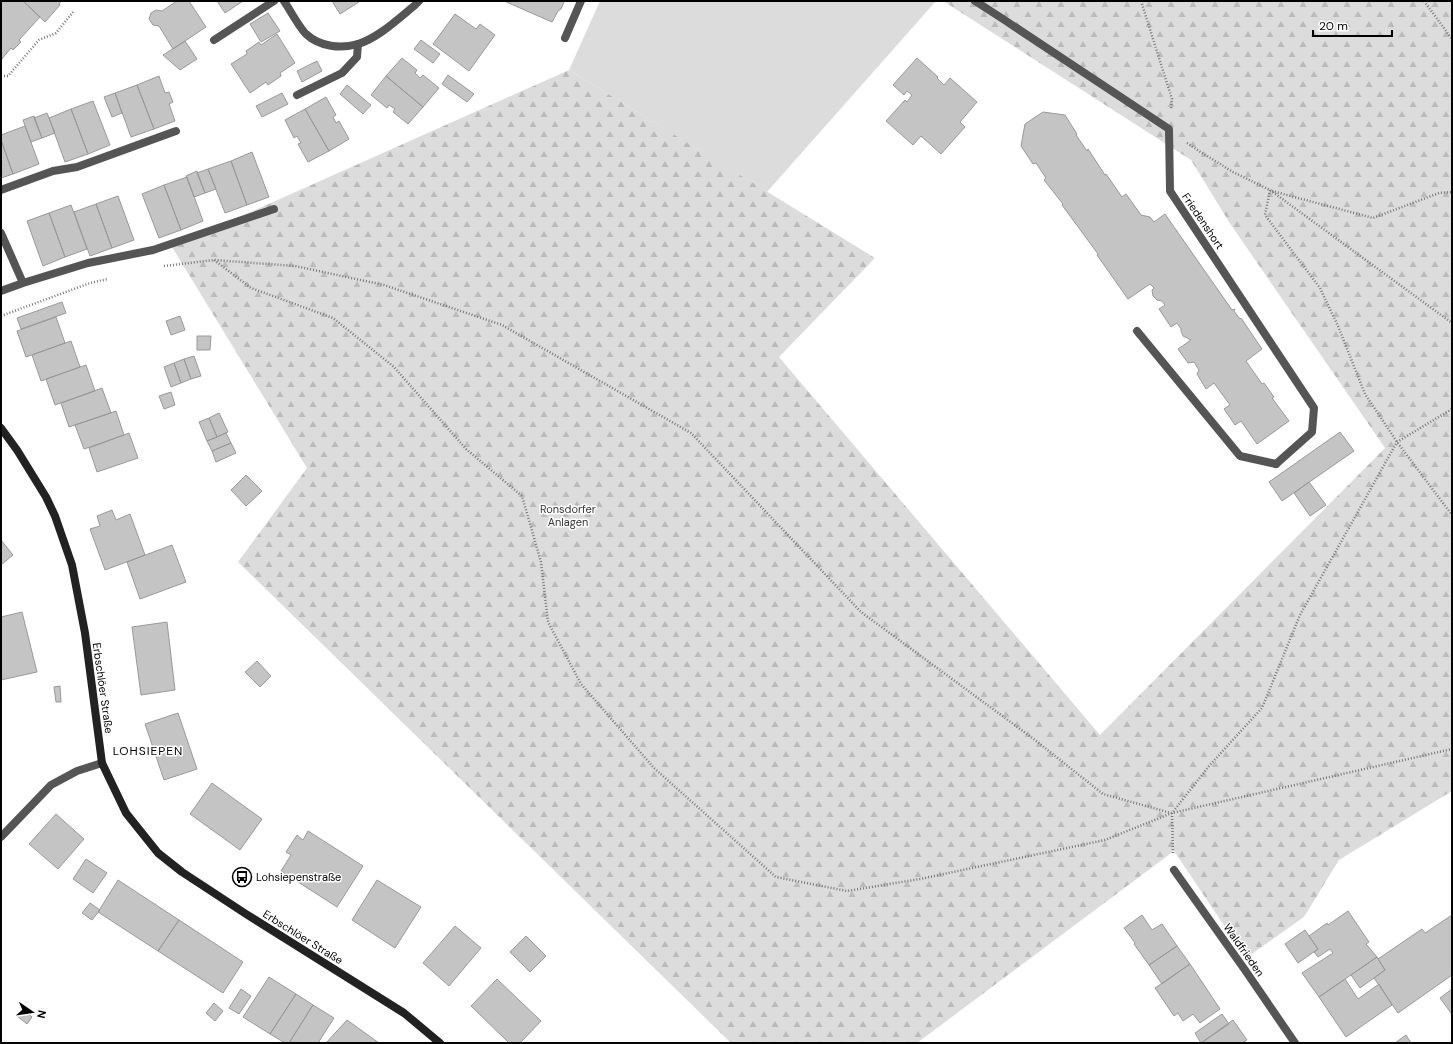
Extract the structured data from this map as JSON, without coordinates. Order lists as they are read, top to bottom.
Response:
{
  "streets": {
    "street": ["Friedenshort", "Erbschlöer Straße", "Waldfrieden"]
  },
  "districts": ["LOHSIEPEN"],
  "parks": ["Ronsdorfer Anlagen"],
  "places": {
    "bus stop": ["Lohsiepenstraße"]
  },
  "scale_bar": "20 m",
  "north": "right"
}
